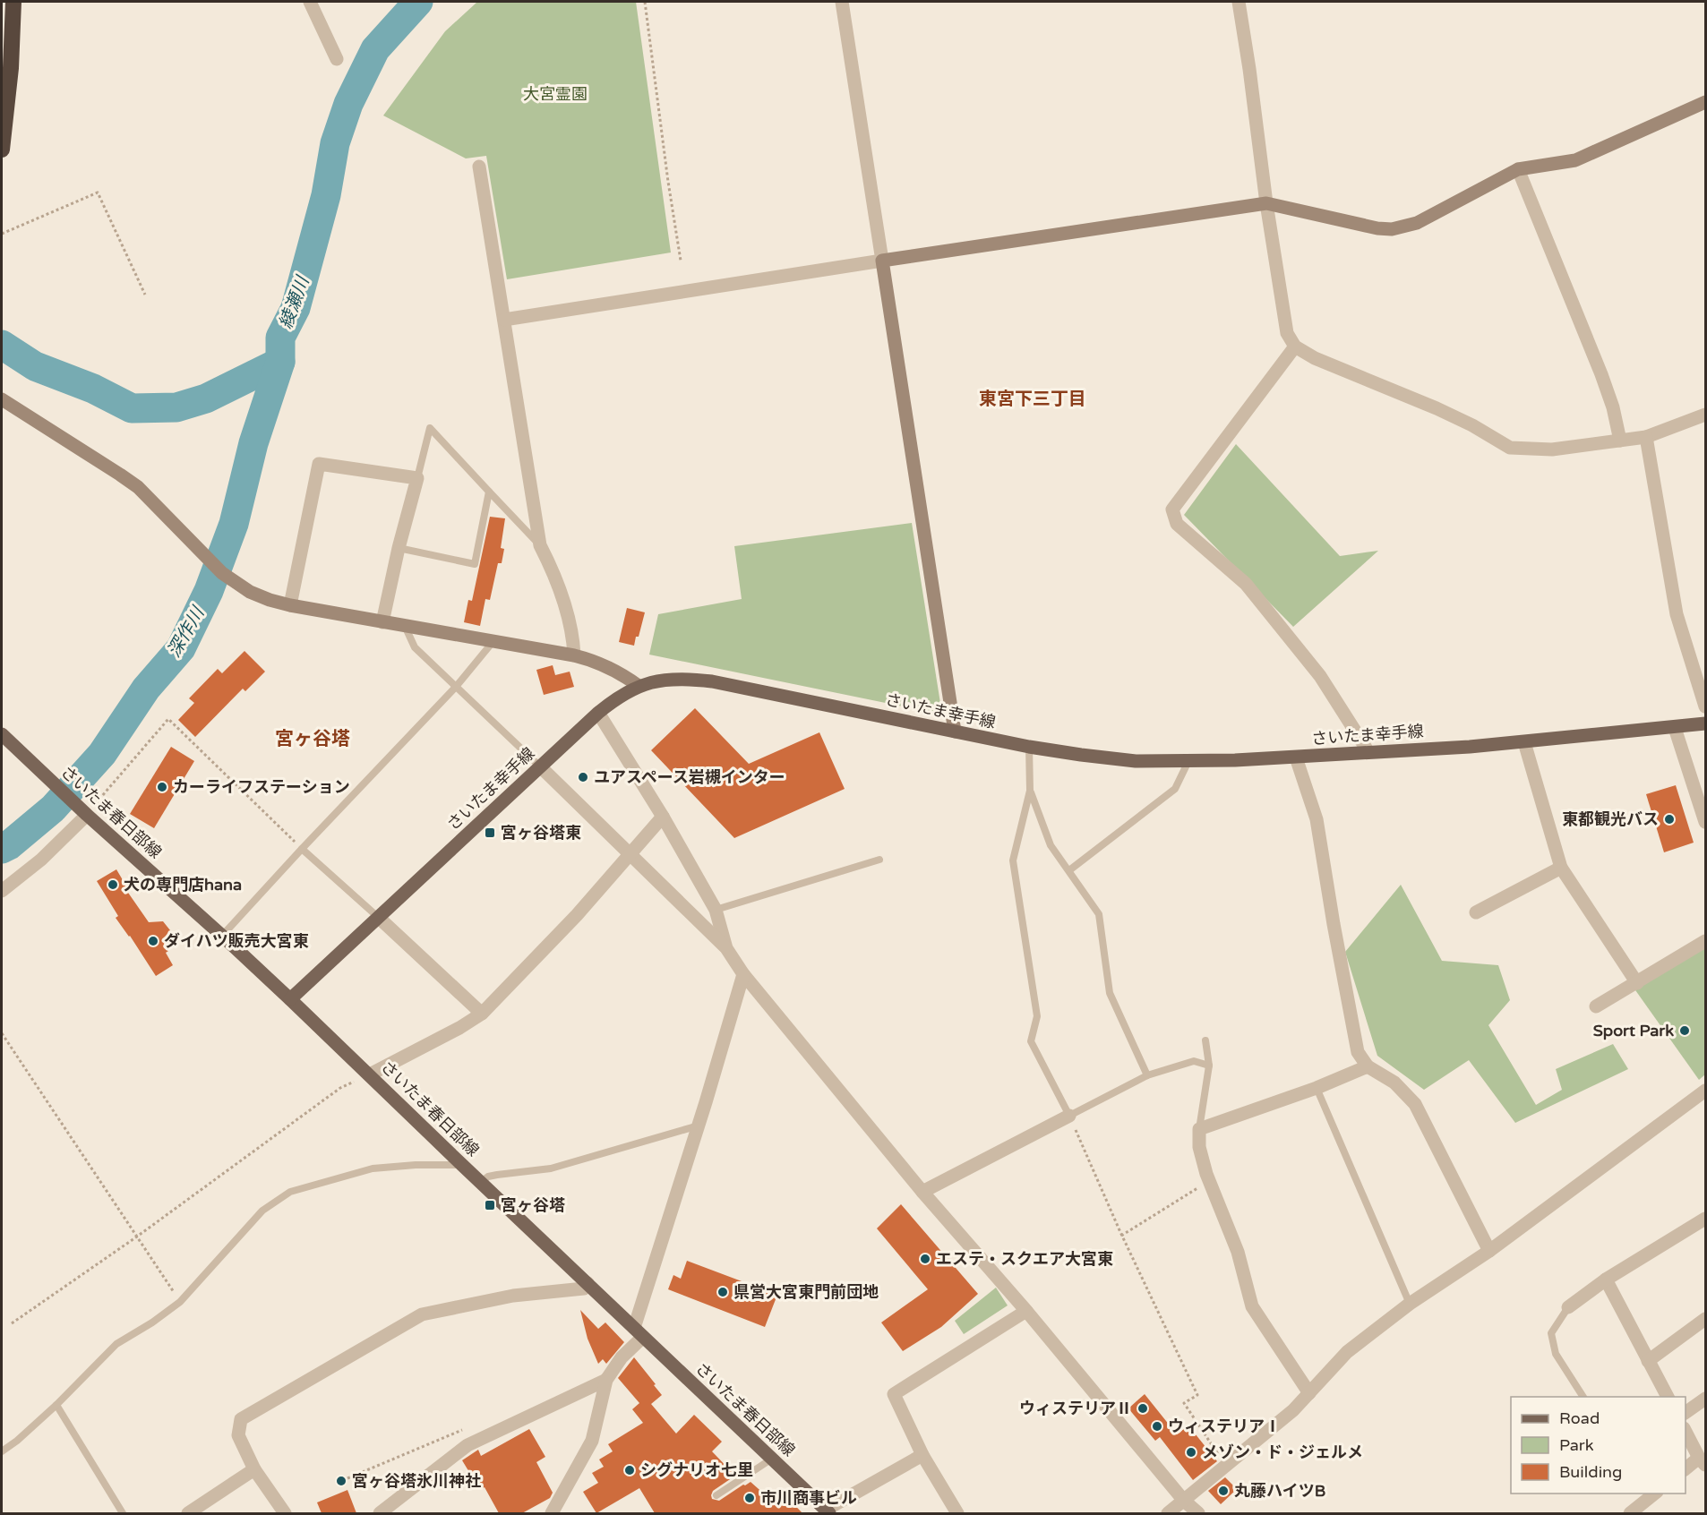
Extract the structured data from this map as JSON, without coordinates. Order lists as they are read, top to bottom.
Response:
{
  "streets": {
    "main road": ["さいたま幸手線", "さいたま春日部線"]
  },
  "crossings": [
    ["さいたま幸手線", "さいたま春日部線"]
  ],
  "districts": ["東宮下三丁目", "宮ヶ谷塔"],
  "water": ["綾瀬川", "深作川"],
  "parks": ["大宮霊園"],
  "places": {
    "other": [
      "ユアスペース岩槻インター",
      "カーライフステーション",
      "東都観光バス",
      "犬の専門店hana",
      "ダイハツ販売大宮東",
      "Sport Park",
      "エステ・スクエア大宮東",
      "県営大宮東門前団地",
      "ウィステリアⅡ",
      "ウィステリアⅠ",
      "メゾン・ド・ジェルメ",
      "シグナリオ七里",
      "宮ヶ谷塔氷川神社",
      "丸藤ハイツB",
      "市川商事ビル"
    ],
    "transit": ["宮ヶ谷塔東", "宮ヶ谷塔"]
  },
  "legend": ["Road", "Park", "Building"]
}
